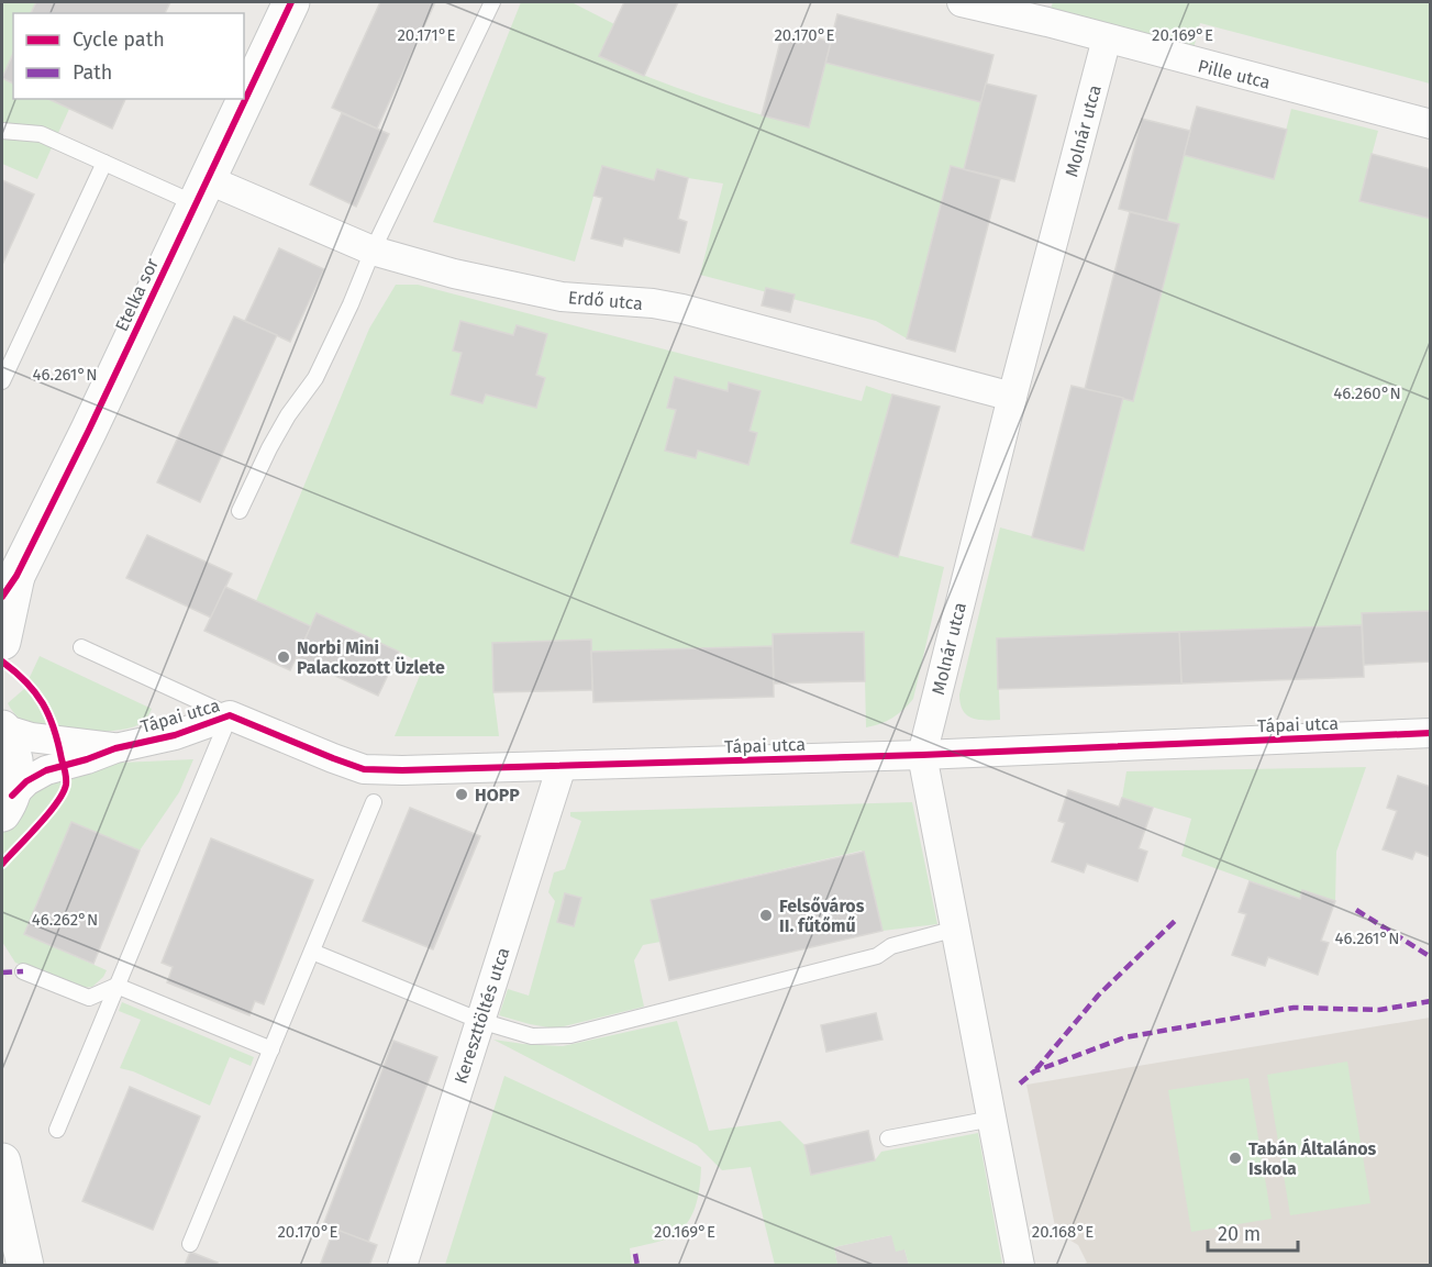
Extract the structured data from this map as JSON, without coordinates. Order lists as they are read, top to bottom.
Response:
{
  "streets": {
    "street": [
      "Pille utca",
      "Molnár utca",
      "Etelka sor",
      "Erdő utca",
      "Tápai utca",
      "Kereszttöltés utca"
    ]
  },
  "crossings": [
    ["Pille utca", "Molnár utca"],
    ["Molnár utca", "Erdő utca"],
    ["Molnár utca", "Tápai utca"],
    ["Etelka sor", "Erdő utca"],
    ["Tápai utca", "Kereszttöltés utca"]
  ],
  "places": [
    "Norbi Mini Palackozott Üzlete",
    "HOPP",
    "Felsőváros II. fűtőmű",
    "Tabán Általános Iskola"
  ],
  "legend": ["Cycle path", "Path"],
  "scale_bar": "20 m",
  "coordinates": [
    "20.171°E",
    "20.170°E",
    "20.169°E",
    "46.261°N",
    "46.260°N",
    "46.262°N",
    "20.168°E"
  ]
}
